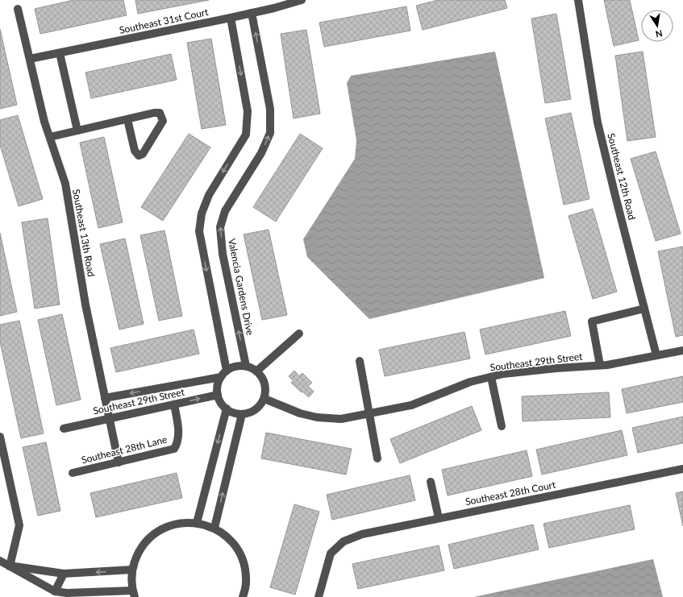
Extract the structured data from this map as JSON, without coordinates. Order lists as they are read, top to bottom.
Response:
{
  "streets": {
    "street": [
      "Southeast 31st Court",
      "Southeast 12th Road",
      "Southeast 13th Road",
      "Valencia Gardens Drive",
      "Southeast 29th Street",
      "Southeast 28th Lane",
      "Southeast 28th Court"
    ]
  },
  "crossings": [
    ["Southeast 31st Court", "Southeast 13th Road"],
    ["Southeast 31st Court", "Valencia Gardens Drive"],
    ["Southeast 12th Road", "Southeast 29th Street"],
    ["Southeast 13th Road", "Southeast 29th Street"],
    ["Southeast 13th Road", "Southeast 28th Lane"],
    ["Valencia Gardens Drive", "Southeast 29th Street"],
    ["Southeast 29th Street", "Southeast 28th Lane"]
  ],
  "north": "bottom"
}
